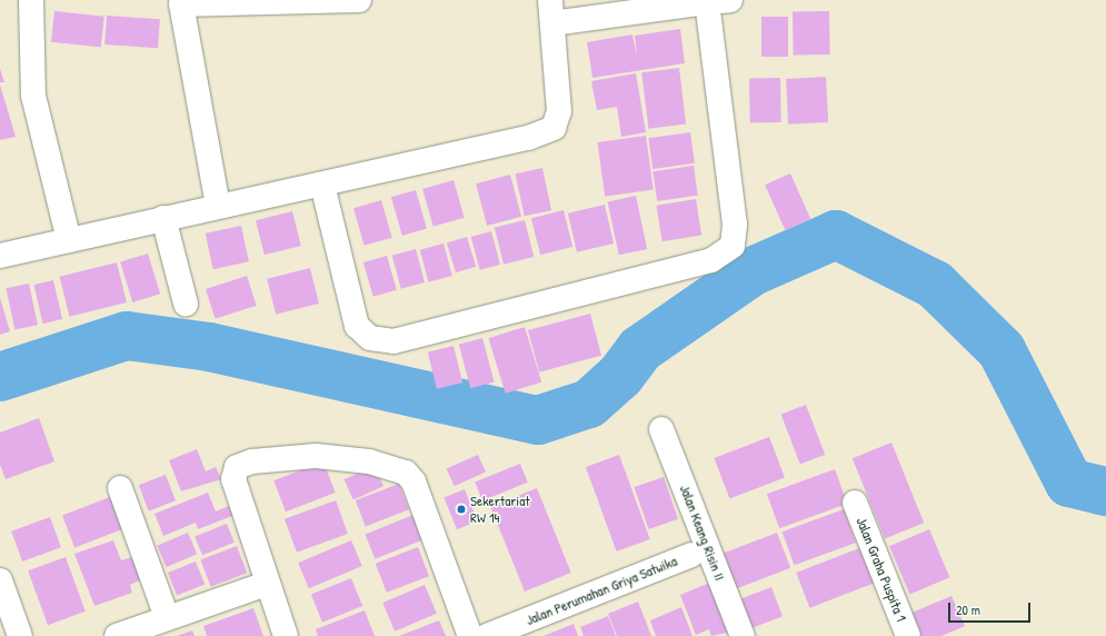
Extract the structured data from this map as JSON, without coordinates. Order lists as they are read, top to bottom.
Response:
{
  "streets": {
    "street": ["Jalan Keang Risin II", "Jalan Graha Puspita 1", "Jalan Perumahan Griya Satwika"]
  },
  "places": ["Sekertariat RW 14"],
  "scale_bar": "20 m"
}
